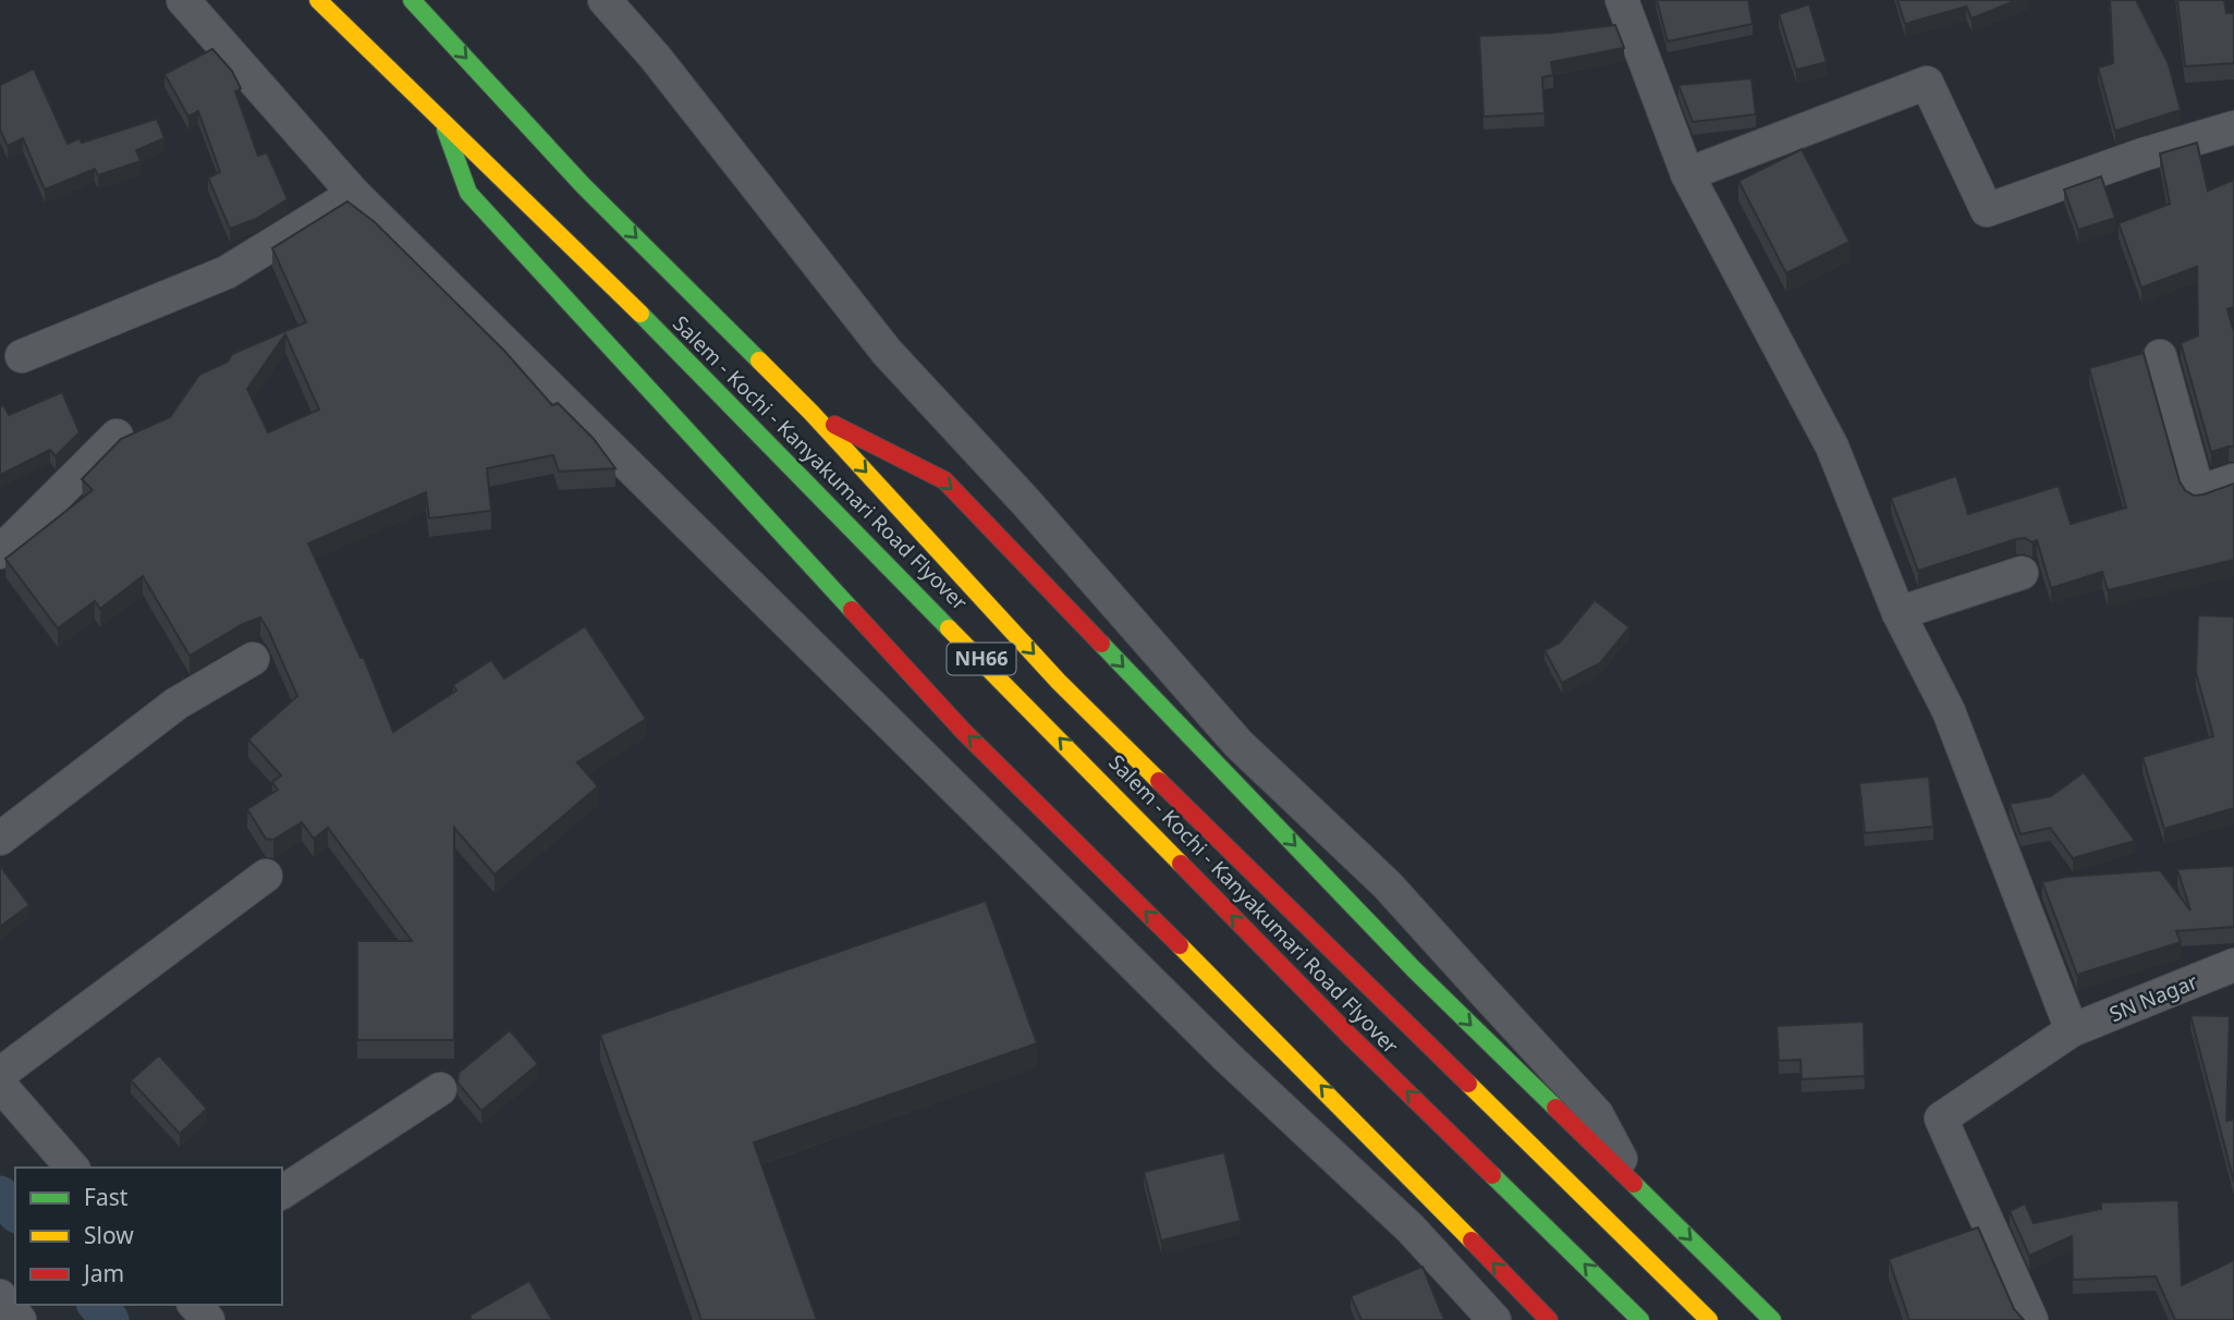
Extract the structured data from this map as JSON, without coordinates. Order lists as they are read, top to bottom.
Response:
{
  "streets": {
    "main road": ["Salem - Kochi - Kanyakumari Road Flyover", "NH66"],
    "street": ["SN Nagar"]
  },
  "legend": ["Fast", "Slow", "Jam"]
}
